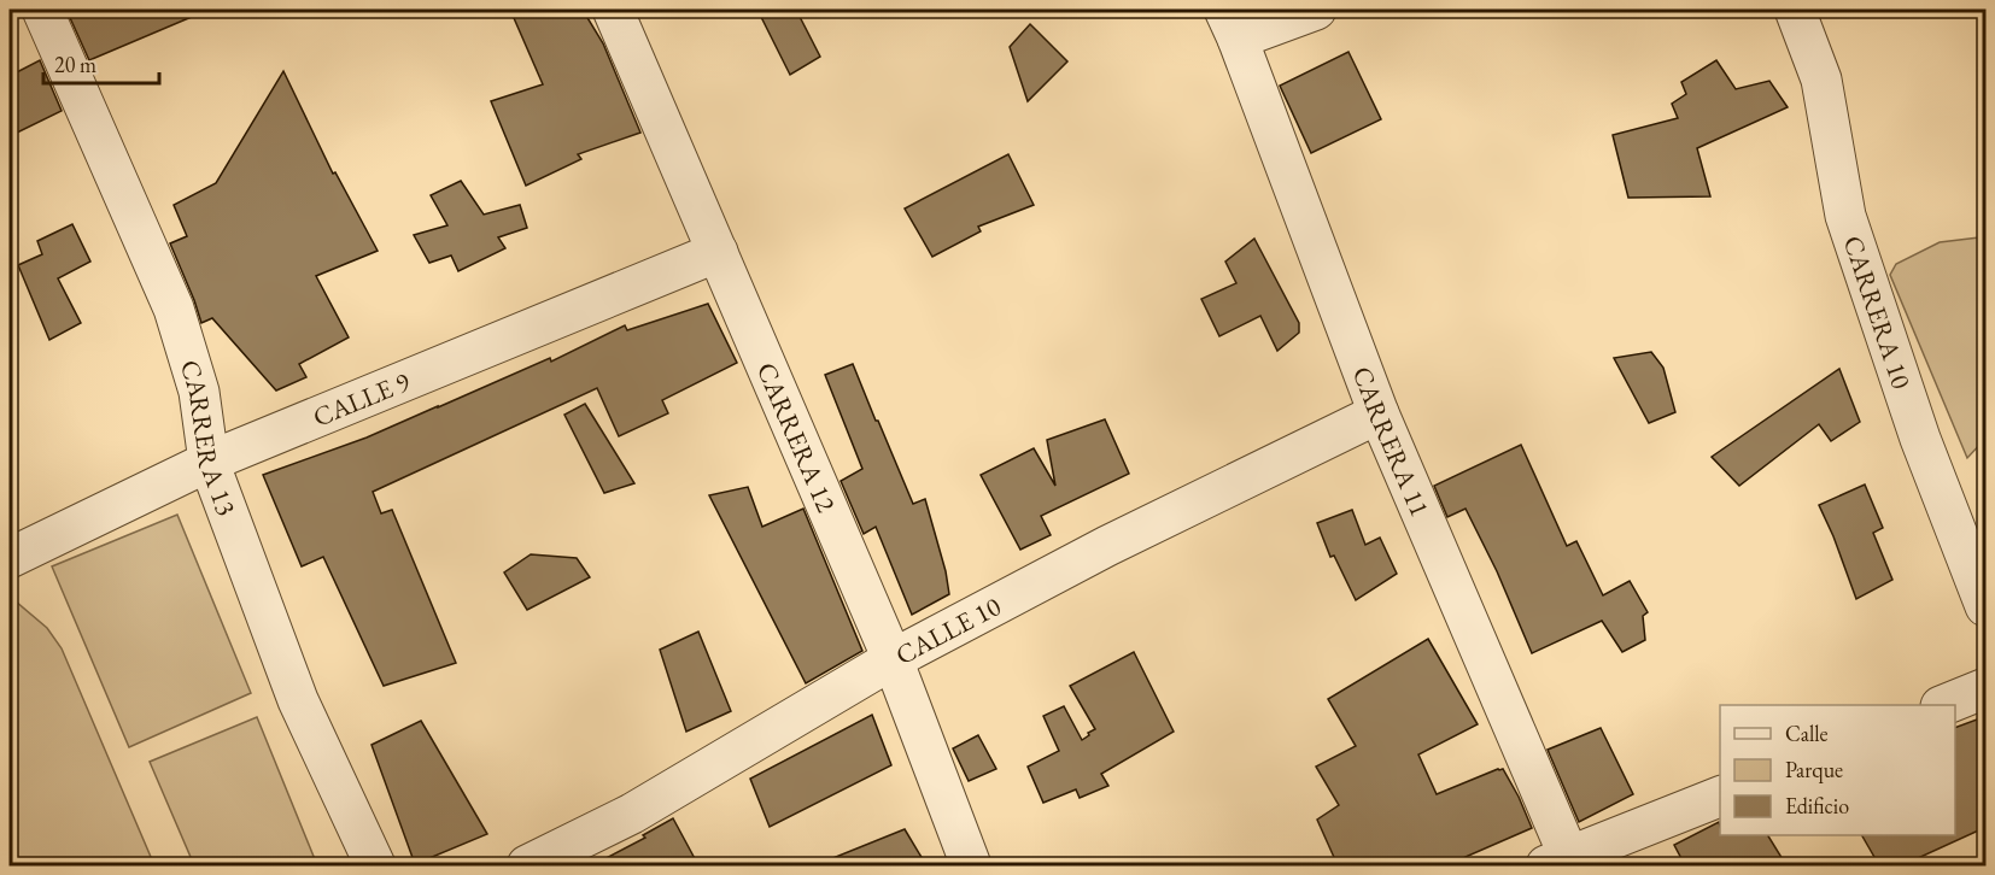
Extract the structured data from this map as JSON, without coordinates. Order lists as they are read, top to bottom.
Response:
{
  "streets": {
    "street": [
      "CARRERA 10",
      "CALLE 9",
      "CARRERA 12",
      "CARRERA 13",
      "CARRERA 11",
      "CALLE 10"
    ]
  },
  "crossings": [
    ["CALLE 9", "CARRERA 12"],
    ["CALLE 9", "CARRERA 13"],
    ["CARRERA 12", "CALLE 10"],
    ["CARRERA 11", "CALLE 10"]
  ],
  "legend": ["Calle", "Parque", "Edificio"],
  "scale_bar": "20 m"
}
